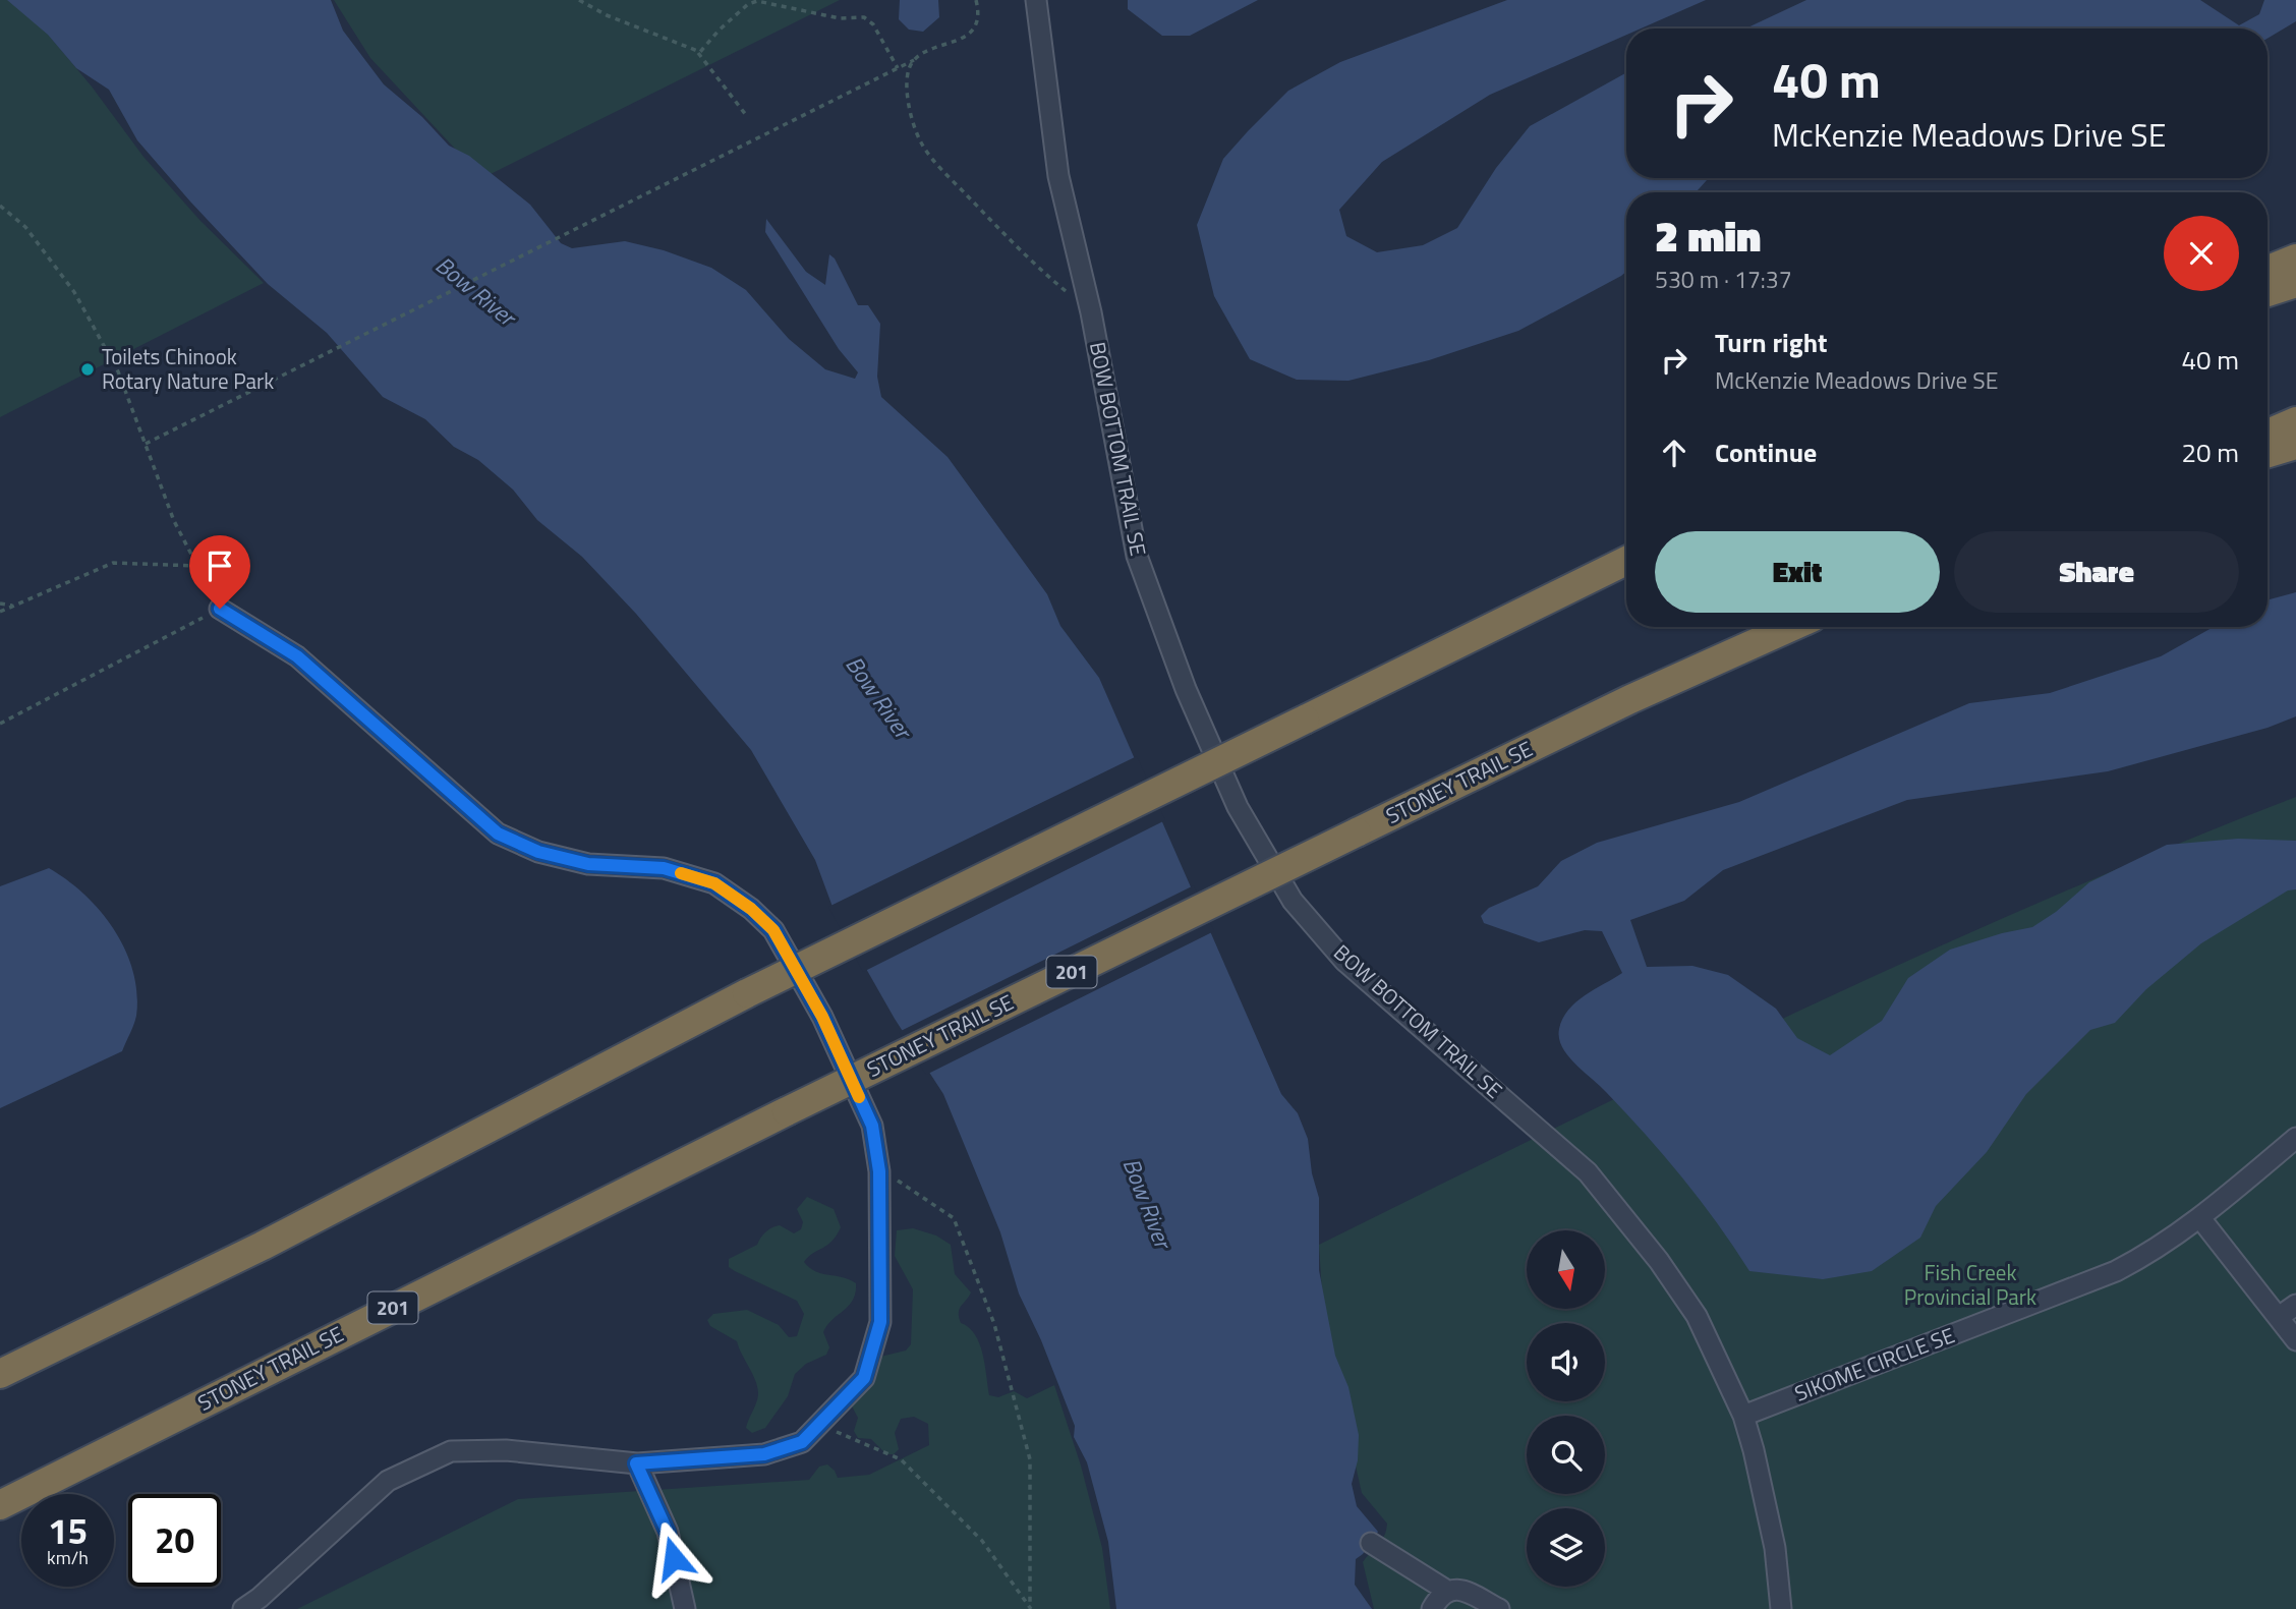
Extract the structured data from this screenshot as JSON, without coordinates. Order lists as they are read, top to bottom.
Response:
{
  "streets": {
    "highway": ["STONEY TRAIL SE", "201"],
    "street": ["BOW BOTTOM TRAIL SE", "SIKOME CIRCLE SE"]
  },
  "crossings": [
    ["BOW BOTTOM TRAIL SE", "SIKOME CIRCLE SE"]
  ],
  "water": ["Bow River"],
  "parks": ["Fish Creek Provincial Park"],
  "places": ["Toilets Chinook Rotary Nature Park"],
  "north": "bottom",
  "page": {
    "turn": ["40 m", "McKenzie Meadows Drive SE"],
    "heading": ["2 min", "530 m · 17:37"],
    "list": [
      {
        "name": "Turn right",
        "note": "McKenzie Meadows Drive SE",
        "value": "40 m"
      },
      {
        "name": "Continue",
        "value": "20 m"
      }
    ],
    "buttons": ["Exit", "Share"],
    "speed": "15 km/h",
    "limit": "20"
  }
}
